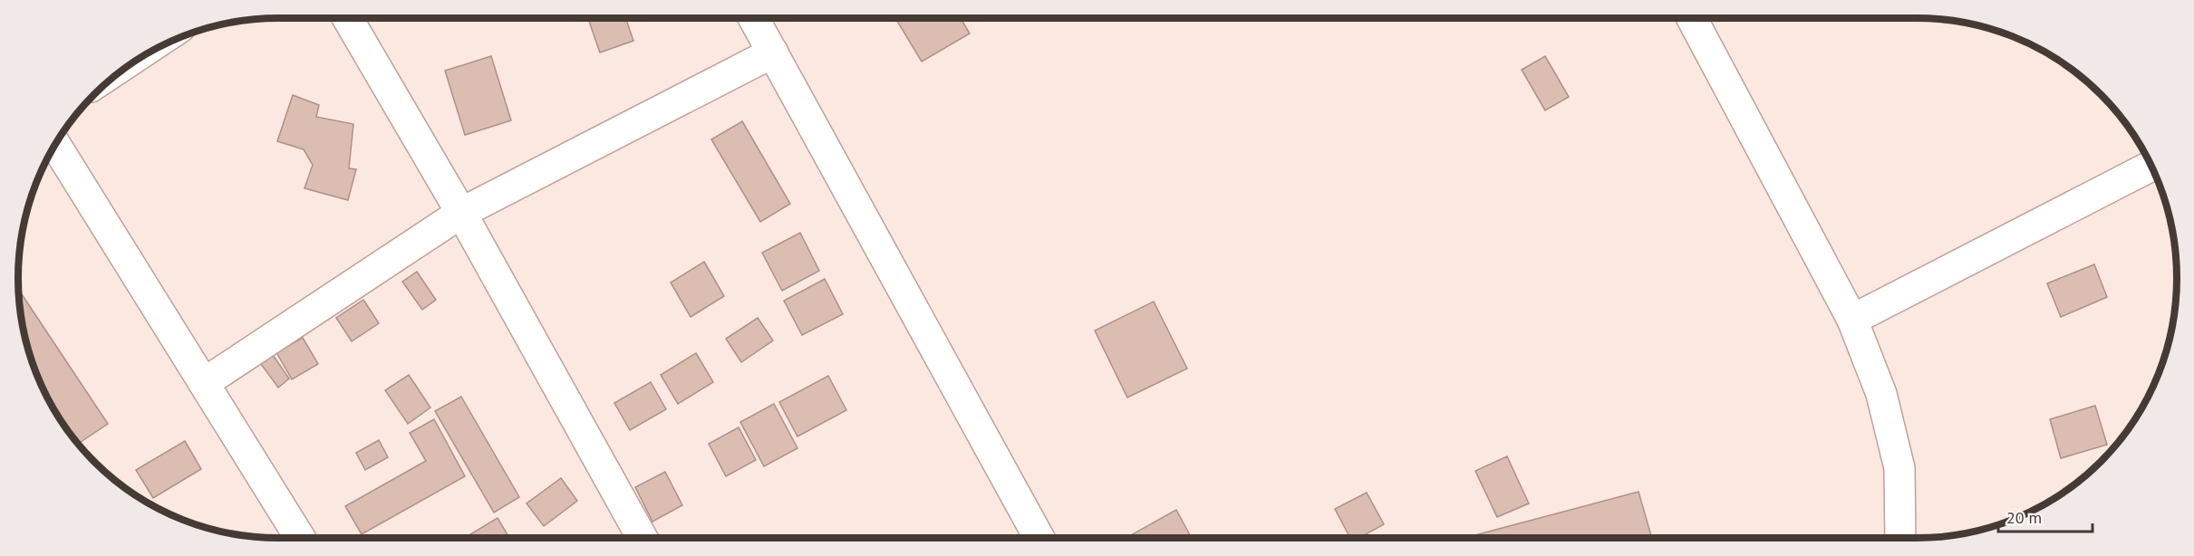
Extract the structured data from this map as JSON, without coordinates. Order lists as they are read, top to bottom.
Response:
{
  "scale_bar": "20 m"
}
